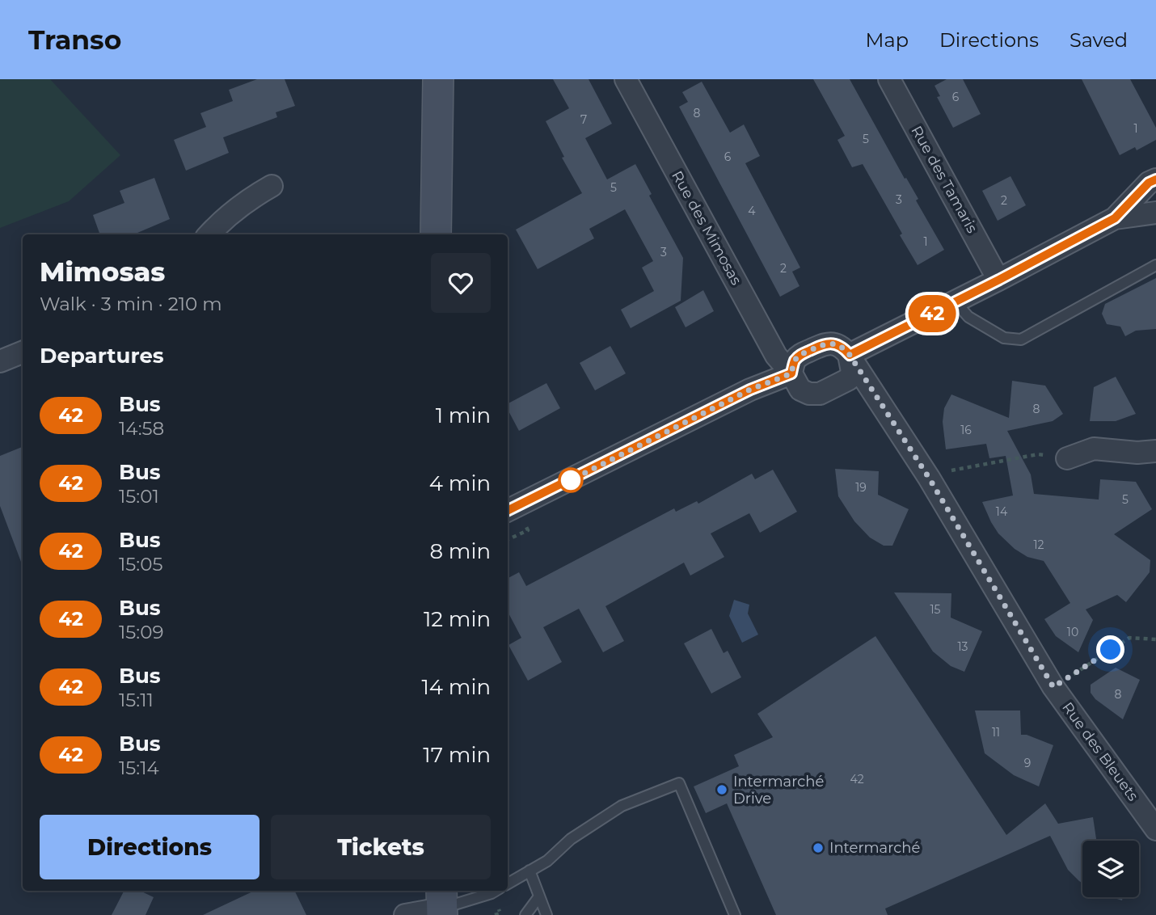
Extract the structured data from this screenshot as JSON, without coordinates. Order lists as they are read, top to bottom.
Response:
{
  "streets": {
    "street": ["Rue des Tamaris", "Rue des Mimosas", "Rue des Bleuets"]
  },
  "crossings": [
    ["Rue des Mimosas", "Rue des Bleuets"]
  ],
  "places": ["Intermarché Drive", "Intermarché"],
  "lines": ["bus line 42"],
  "house_numbers": [
    "6",
    "8",
    "7",
    "1",
    "5",
    "6",
    "5",
    "3",
    "2",
    "4",
    "1",
    "3",
    "2",
    "8",
    "16",
    "19",
    "5",
    "14",
    "12",
    "15",
    "10",
    "13",
    "8",
    "11",
    "9",
    "42"
  ],
  "page": {
    "header": "Transo",
    "nav": ["Map", "Directions", "Saved"],
    "on_map": "42",
    "heading": [
      ["Mimosas", "Walk · 3 min · 210 m"],
      "Departures"
    ],
    "list": [
      {
        "mark": "42",
        "name": "Bus",
        "note": "14:58",
        "value": "1 min"
      },
      {
        "mark": "42",
        "name": "Bus",
        "note": "15:01",
        "value": "4 min"
      },
      {
        "mark": "42",
        "name": "Bus",
        "note": "15:05",
        "value": "8 min"
      },
      {
        "mark": "42",
        "name": "Bus",
        "note": "15:09",
        "value": "12 min"
      },
      {
        "mark": "42",
        "name": "Bus",
        "note": "15:11",
        "value": "14 min"
      },
      {
        "mark": "42",
        "name": "Bus",
        "note": "15:14",
        "value": "17 min"
      }
    ],
    "buttons": ["Directions", "Tickets"]
  }
}
